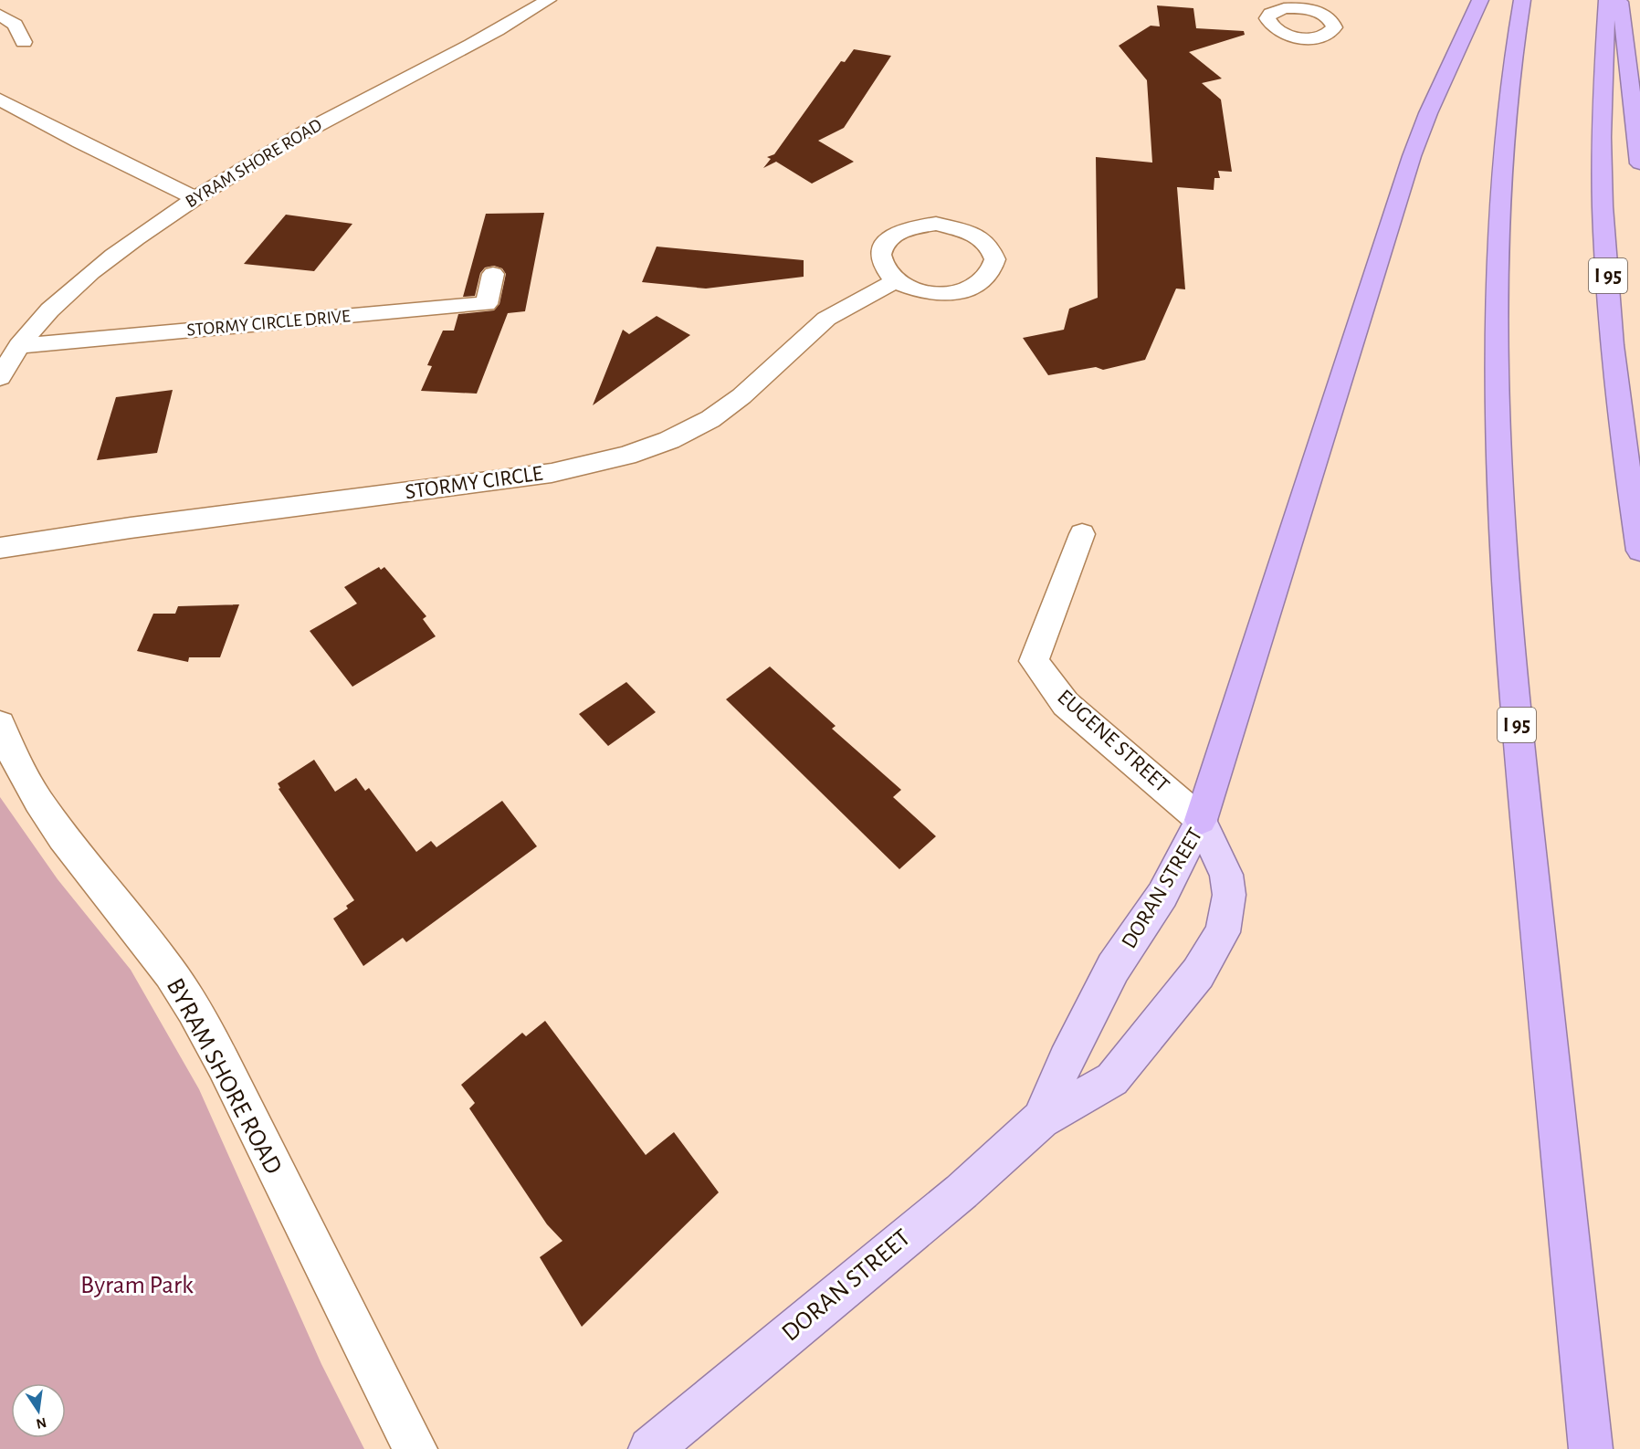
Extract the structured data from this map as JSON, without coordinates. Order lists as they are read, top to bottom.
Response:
{
  "streets": {
    "highway": ["I 95"],
    "main road": ["DORAN STREET"],
    "street": [
      "BYRAM SHORE ROAD",
      "STORMY CIRCLE DRIVE",
      "STORMY CIRCLE",
      "EUGENE STREET"
    ]
  },
  "crossings": [
    ["BYRAM SHORE ROAD", "STORMY CIRCLE DRIVE"],
    ["EUGENE STREET", "DORAN STREET"]
  ],
  "parks": ["Byram Park"],
  "north": "bottom"
}
